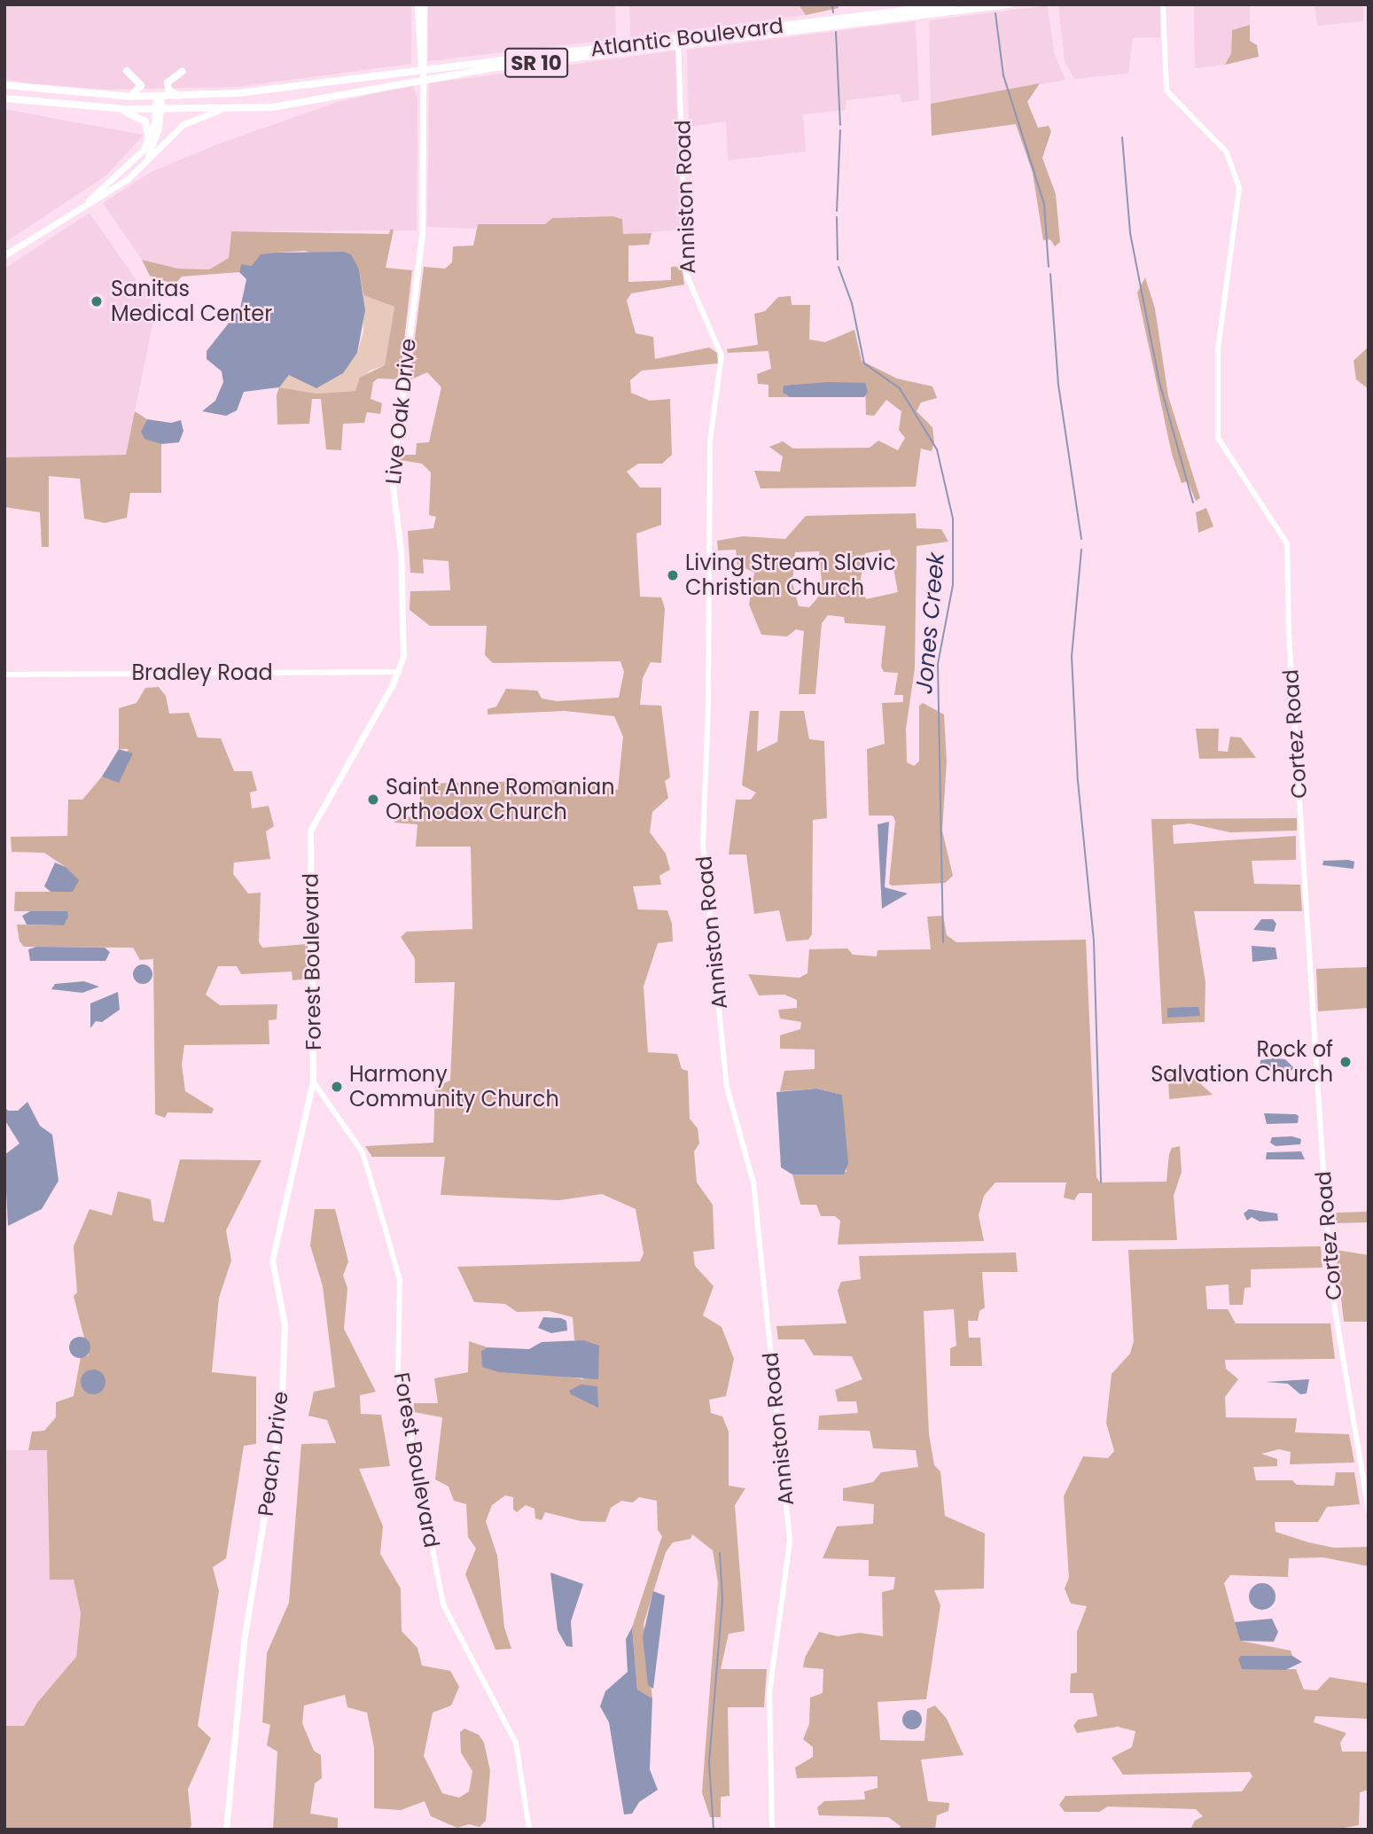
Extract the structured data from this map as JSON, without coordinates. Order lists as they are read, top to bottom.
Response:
{
  "streets": {
    "highway": ["Atlantic Boulevard", "SR 10"],
    "main road": ["Live Oak Drive", "Forest Boulevard", "Peach Drive"],
    "street": ["Anniston Road", "Bradley Road", "Cortez Road"]
  },
  "crossings": [
    ["Atlantic Boulevard", "Anniston Road"],
    ["Atlantic Boulevard", "Live Oak Drive"],
    ["Live Oak Drive", "Bradley Road"],
    ["Live Oak Drive", "Forest Boulevard"],
    ["Forest Boulevard", "Peach Drive"]
  ],
  "water": ["Jones Creek"],
  "places": [
    "Sanitas Medical Center",
    "Living Stream Slavic Christian Church",
    "Saint Anne Romanian Orthodox Church",
    "Rock of Salvation Church",
    "Harmony Community Church"
  ]
}
